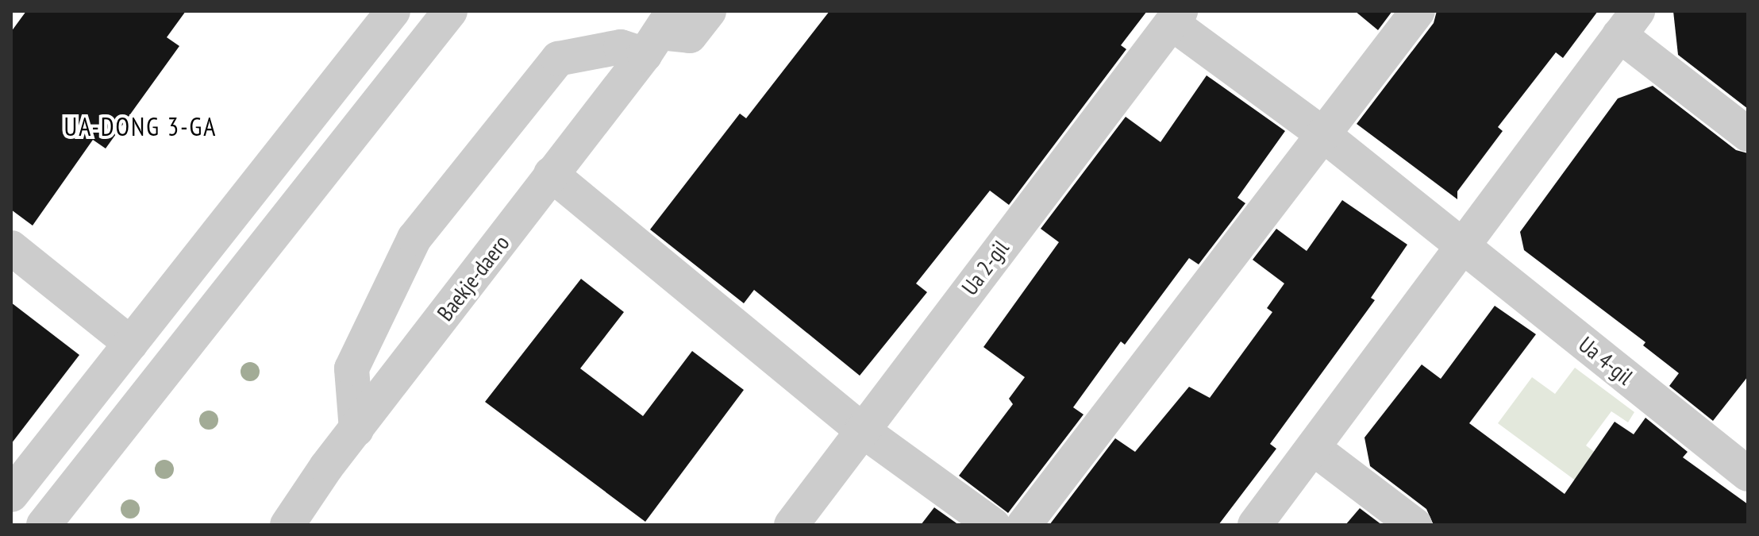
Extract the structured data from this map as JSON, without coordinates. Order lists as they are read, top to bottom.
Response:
{
  "streets": {
    "street": ["Ua 2-gil", "Baekje-daero", "Ua 4-gil"]
  },
  "crossings": [
    ["Ua 2-gil", "Ua 4-gil"]
  ],
  "districts": ["UA-DONG 3-GA"]
}
